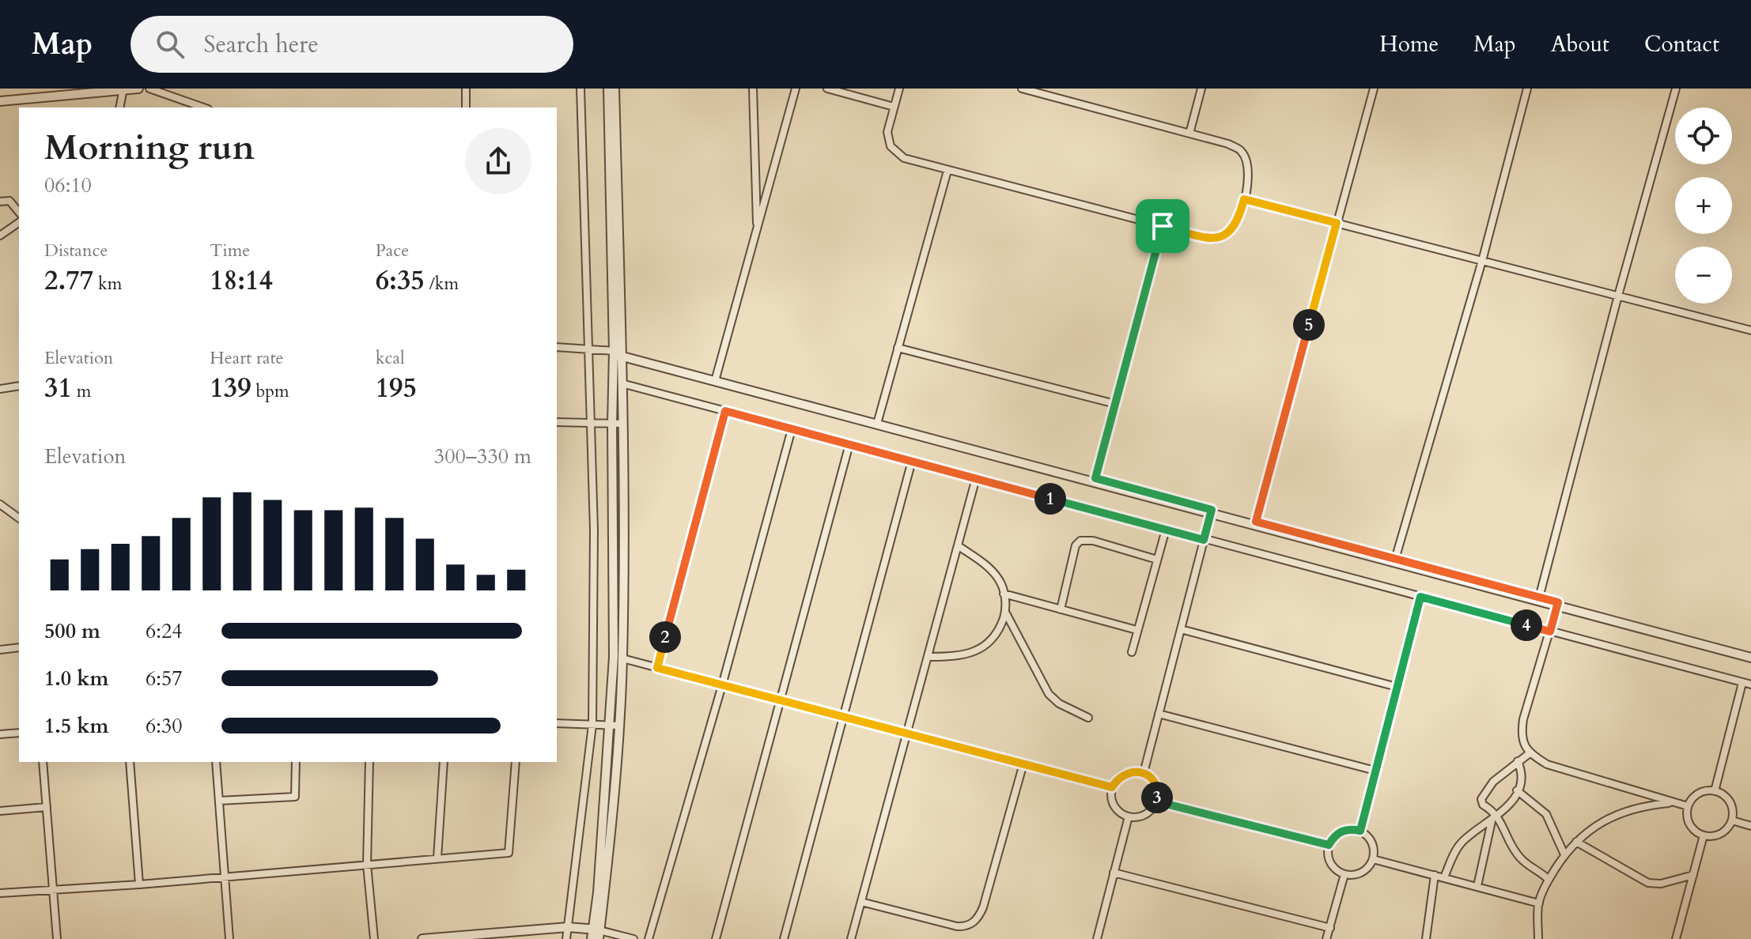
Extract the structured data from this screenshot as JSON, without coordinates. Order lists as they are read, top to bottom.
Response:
{
  "page": {
    "header": "Map",
    "search": "Search here",
    "nav": [
      "Home",
      "Map",
      "About",
      "Contact"
    ],
    "map_buttons": ["+", "−"],
    "heading": ["Morning run", "06:10"],
    "stats": [
      ["Distance", "2.77 km"],
      ["Time", "18:14"],
      ["Pace", "6:35 /km"],
      ["Elevation", "31 m"],
      ["Heart rate", "139 bpm"],
      ["kcal", "195"]
    ],
    "pins": [
      "5",
      "1",
      "4",
      "2",
      "3"
    ],
    "chart": ["Elevation", "300–330 m"],
    "list": [
      {
        "name": "500 m",
        "note": "6:24"
      },
      {
        "name": "1.0 km",
        "note": "6:57"
      },
      {
        "name": "1.5 km",
        "note": "6:30"
      }
    ]
  }
}
